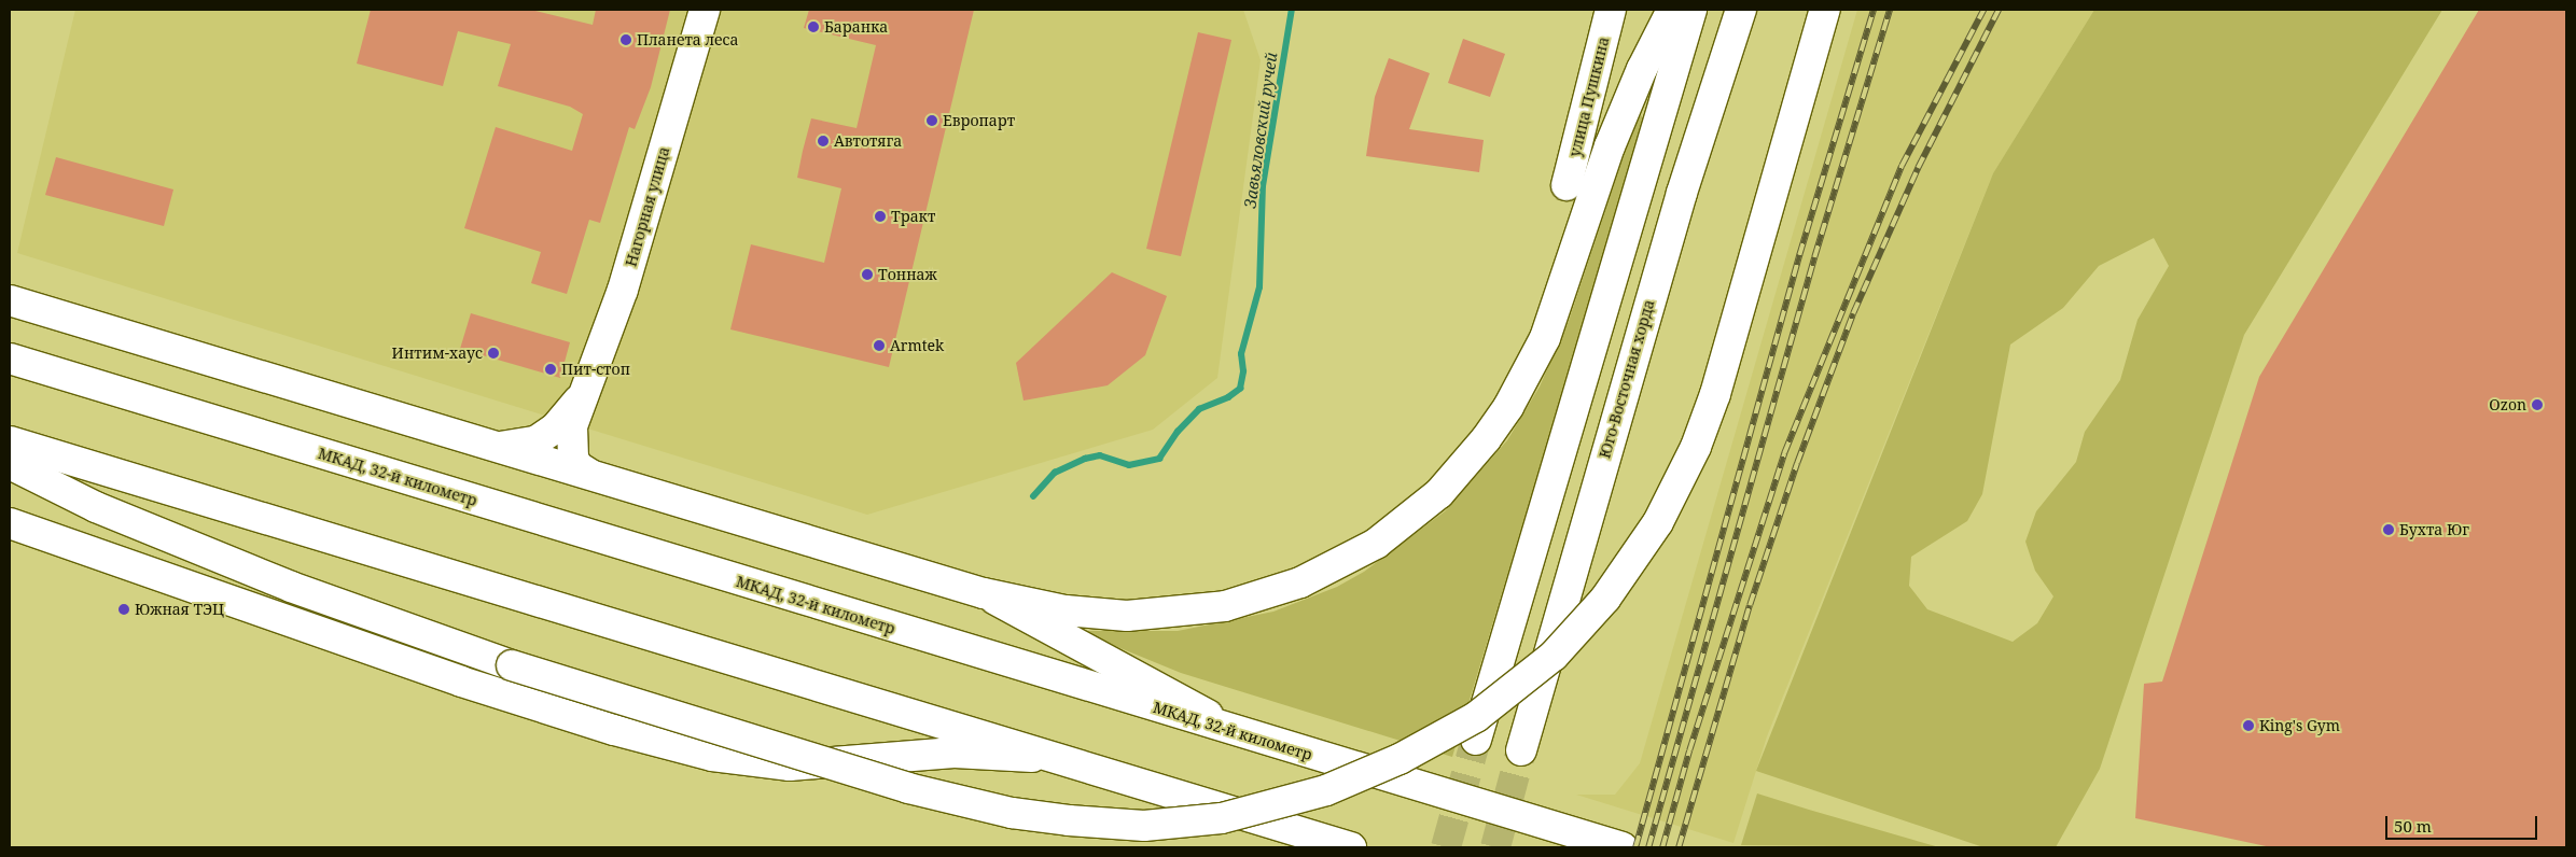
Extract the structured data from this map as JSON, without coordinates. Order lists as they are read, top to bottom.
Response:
{
  "streets": {
    "main road": [
      "улица Пушкина",
      "Нагорная улица",
      "Юго-Восточная хорда",
      "МКАД, 32-й километр"
    ]
  },
  "water": ["Завьяловский ручей"],
  "places": [
    "Баранка",
    "Планета леса",
    "Европарт",
    "Автотяга",
    "Тракт",
    "Тоннаж",
    "Armtek",
    "Интим-хаус",
    "Пит-стоп",
    "Ozon",
    "Бухта Юг",
    "Южная ТЭЦ",
    "King's Gym"
  ],
  "scale_bar": "50 m"
}
